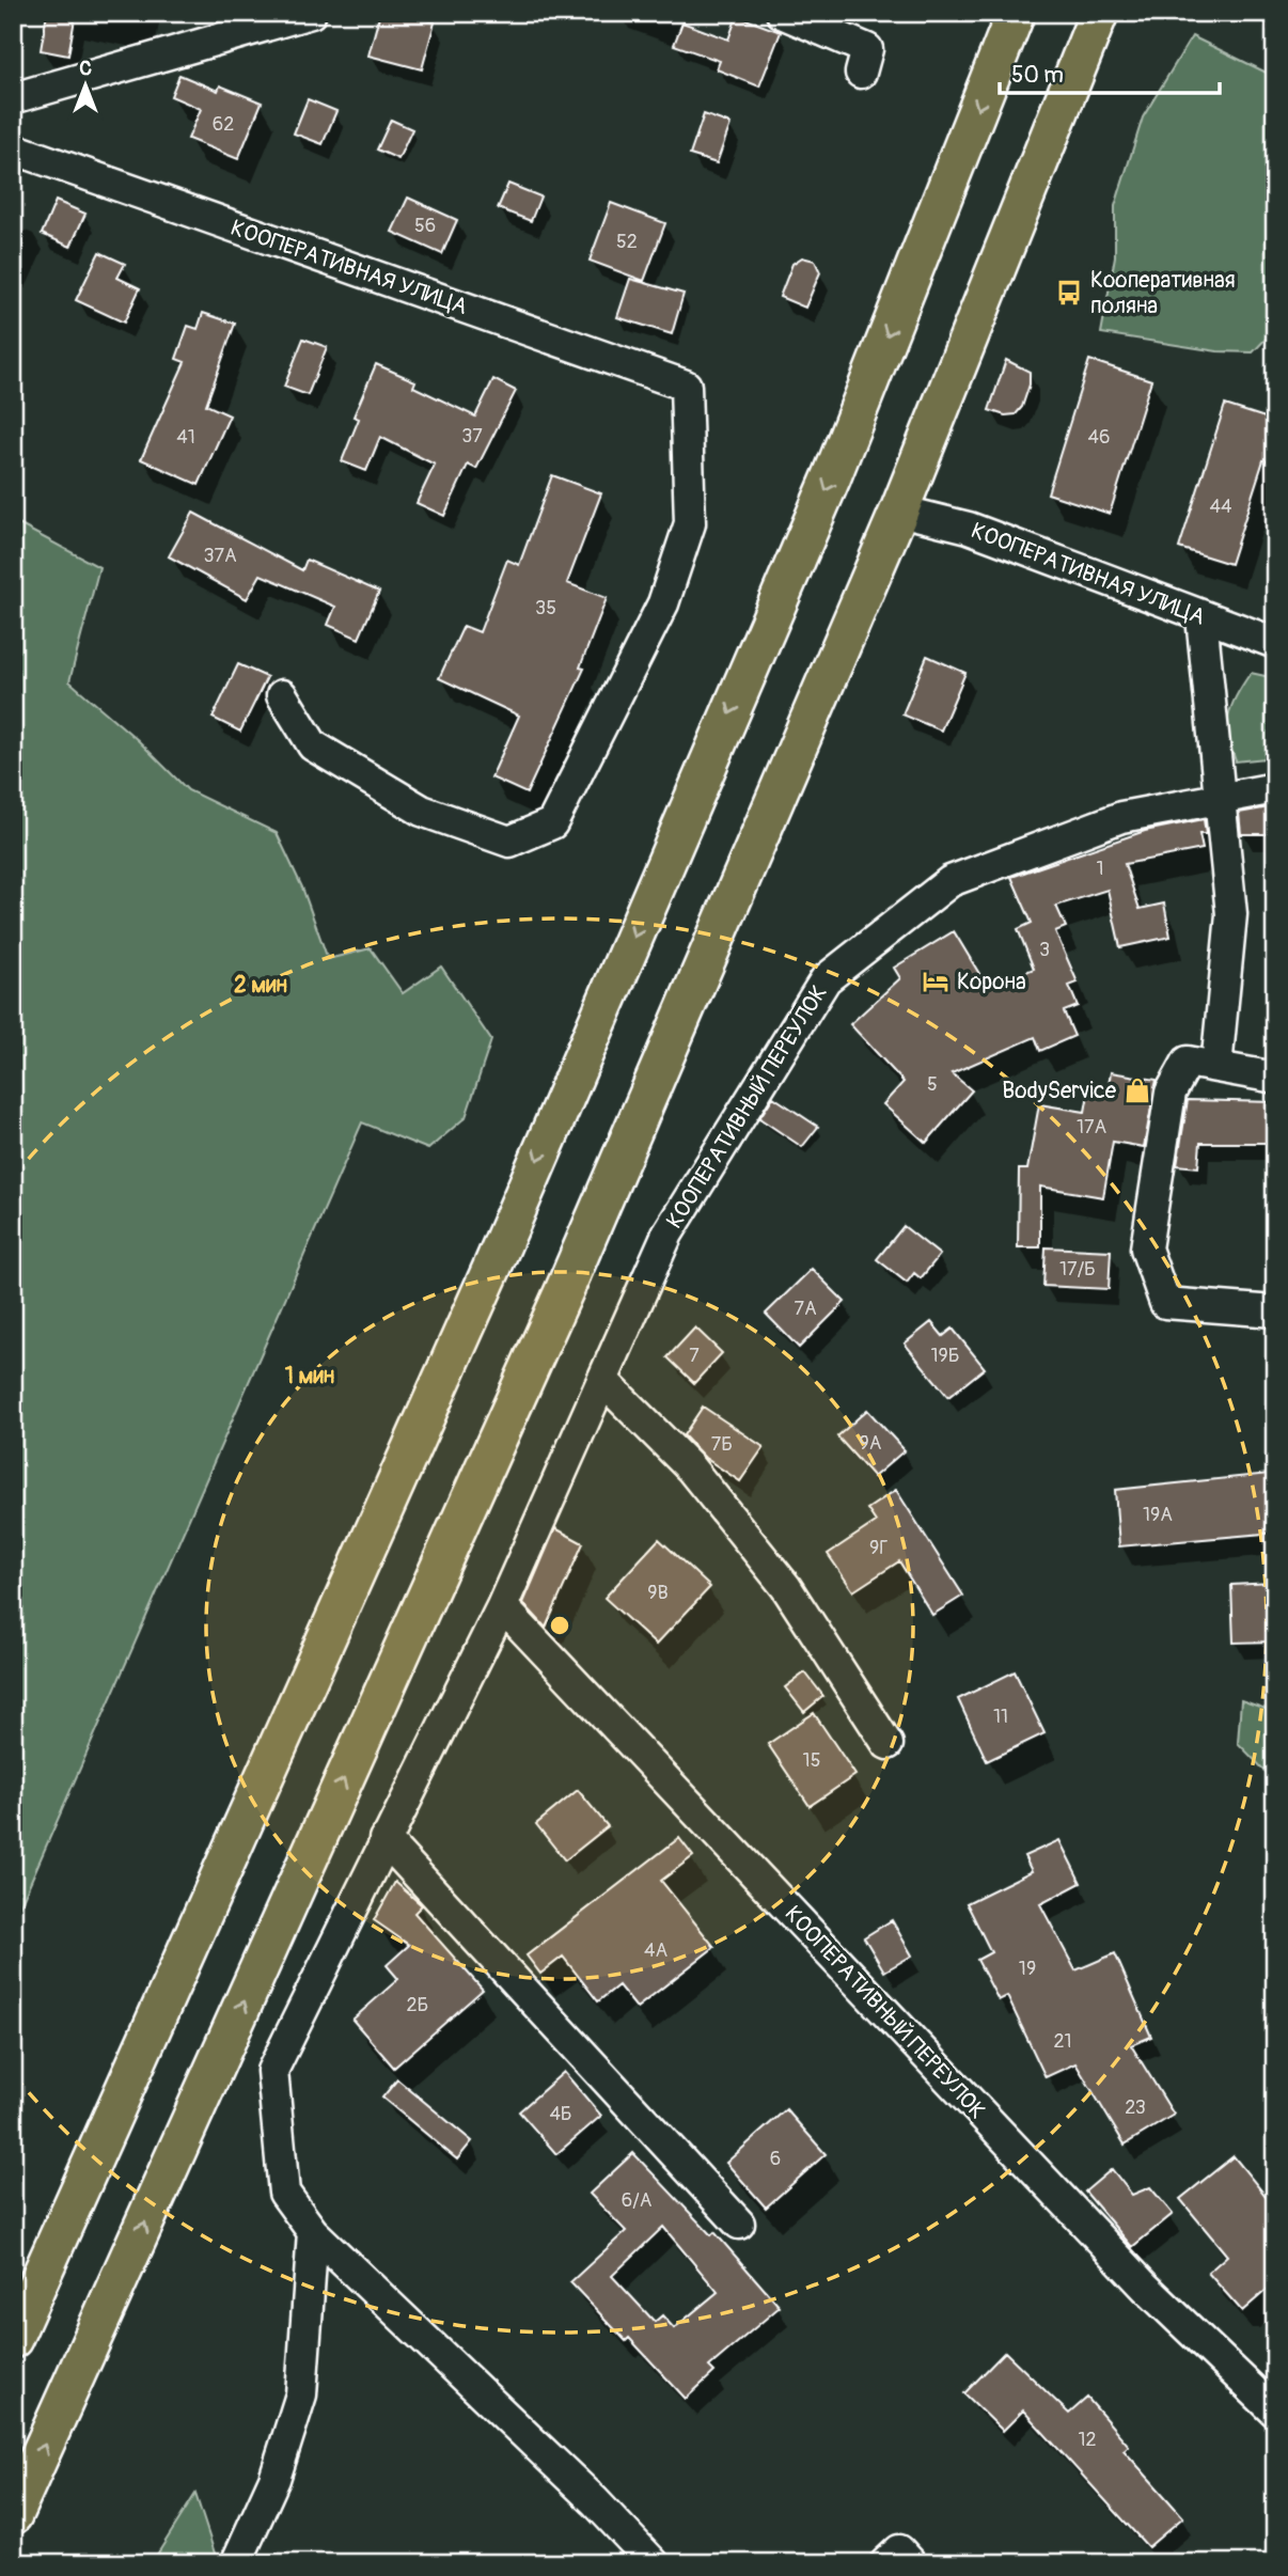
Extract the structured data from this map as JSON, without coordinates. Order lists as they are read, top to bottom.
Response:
{
  "streets": {
    "street": ["КООПЕРАТИВНАЯ УЛИЦА", "КООПЕРАТИВНЫЙ ПЕРЕУЛОК"]
  },
  "places": {
    "bus stop": ["Кооперативная поляна"],
    "hotel": ["Корона"],
    "shop": ["BodyService"]
  },
  "house_numbers": [
    "62",
    "56",
    "52",
    "37",
    "41",
    "46",
    "44",
    "37А",
    "35",
    "1",
    "3",
    "5",
    "17А",
    "17/Б",
    "7А",
    "7",
    "19Б",
    "9А",
    "7Б",
    "19А",
    "9Г",
    "9В",
    "11",
    "15",
    "4А",
    "19",
    "2Б",
    "21",
    "23",
    "4Б",
    "6",
    "6/А",
    "12"
  ],
  "scale_bar": "50 m",
  "north": "top",
  "rings": ["2 мин", "1 мин"]
}
